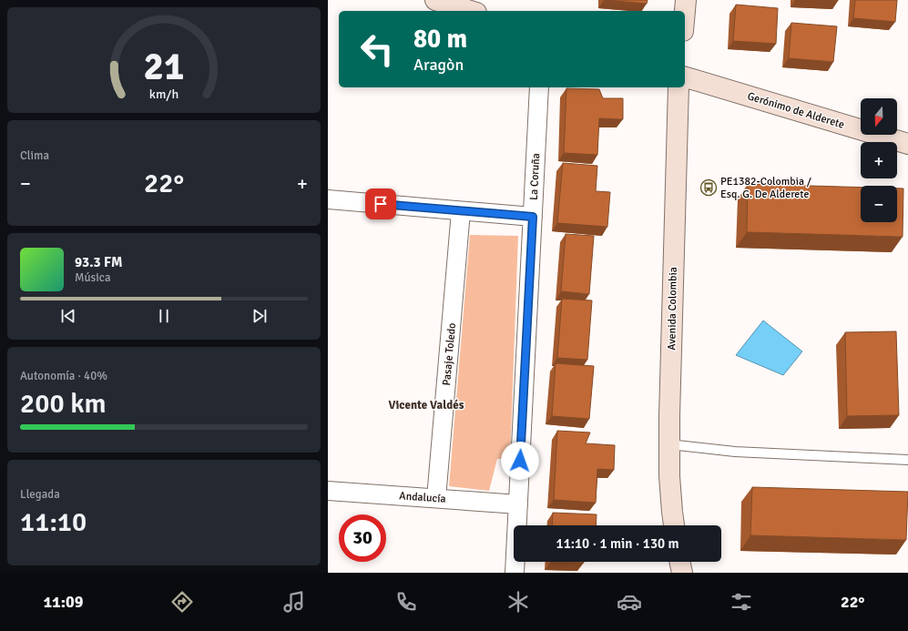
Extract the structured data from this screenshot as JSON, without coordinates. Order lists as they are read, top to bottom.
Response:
{
  "streets": {
    "main road": ["Gerónimo de Alderete", "Avenida Colombia"],
    "street": ["La Coruña", "Pasaje Toledo", "Andalucía"]
  },
  "crossings": [
    ["La Coruña", "Andalucía"],
    ["Pasaje Toledo", "Andalucía"]
  ],
  "districts": ["Vicente Valdés"],
  "places": {
    "bus stop": ["PE1382-Colombia / Esq. G. De Alderete"]
  },
  "north": "bottom",
  "page": {
    "turn": ["80 m", "Aragòn"],
    "map_buttons": ["+", "−"],
    "tile": [
      "Clima",
      ["Autonomía · 40%", "200 km"],
      ["Llegada", "11:10"]
    ],
    "heat": ["−", "22°", "+"],
    "song": ["93.3 FM", "Música"],
    "limit": "30",
    "trip": "11:10 · 1 min · 130 m",
    "tabs": ["11:09", "22°"],
    "gauge": ["21", "km/h"]
  }
}
